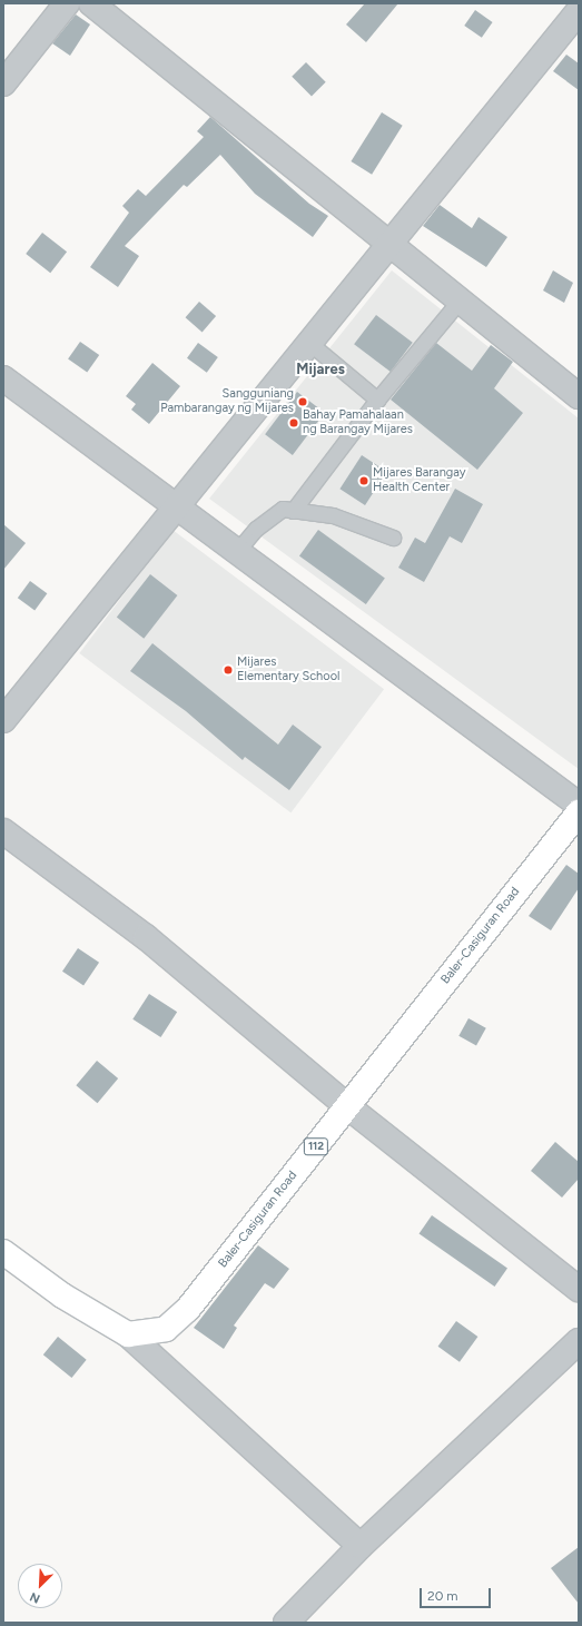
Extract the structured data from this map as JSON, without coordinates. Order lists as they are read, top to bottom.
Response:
{
  "streets": {
    "main road": ["Baler-Casiguran Road", "112"]
  },
  "districts": ["Mijares"],
  "places": [
    "Sangguniang Pambarangay ng Mijares",
    "Bahay Pamahalaan ng Barangay Mijares",
    "Mijares Barangay Health Center",
    "Mijares Elementary School"
  ],
  "scale_bar": "20 m",
  "north": "bottom left"
}
